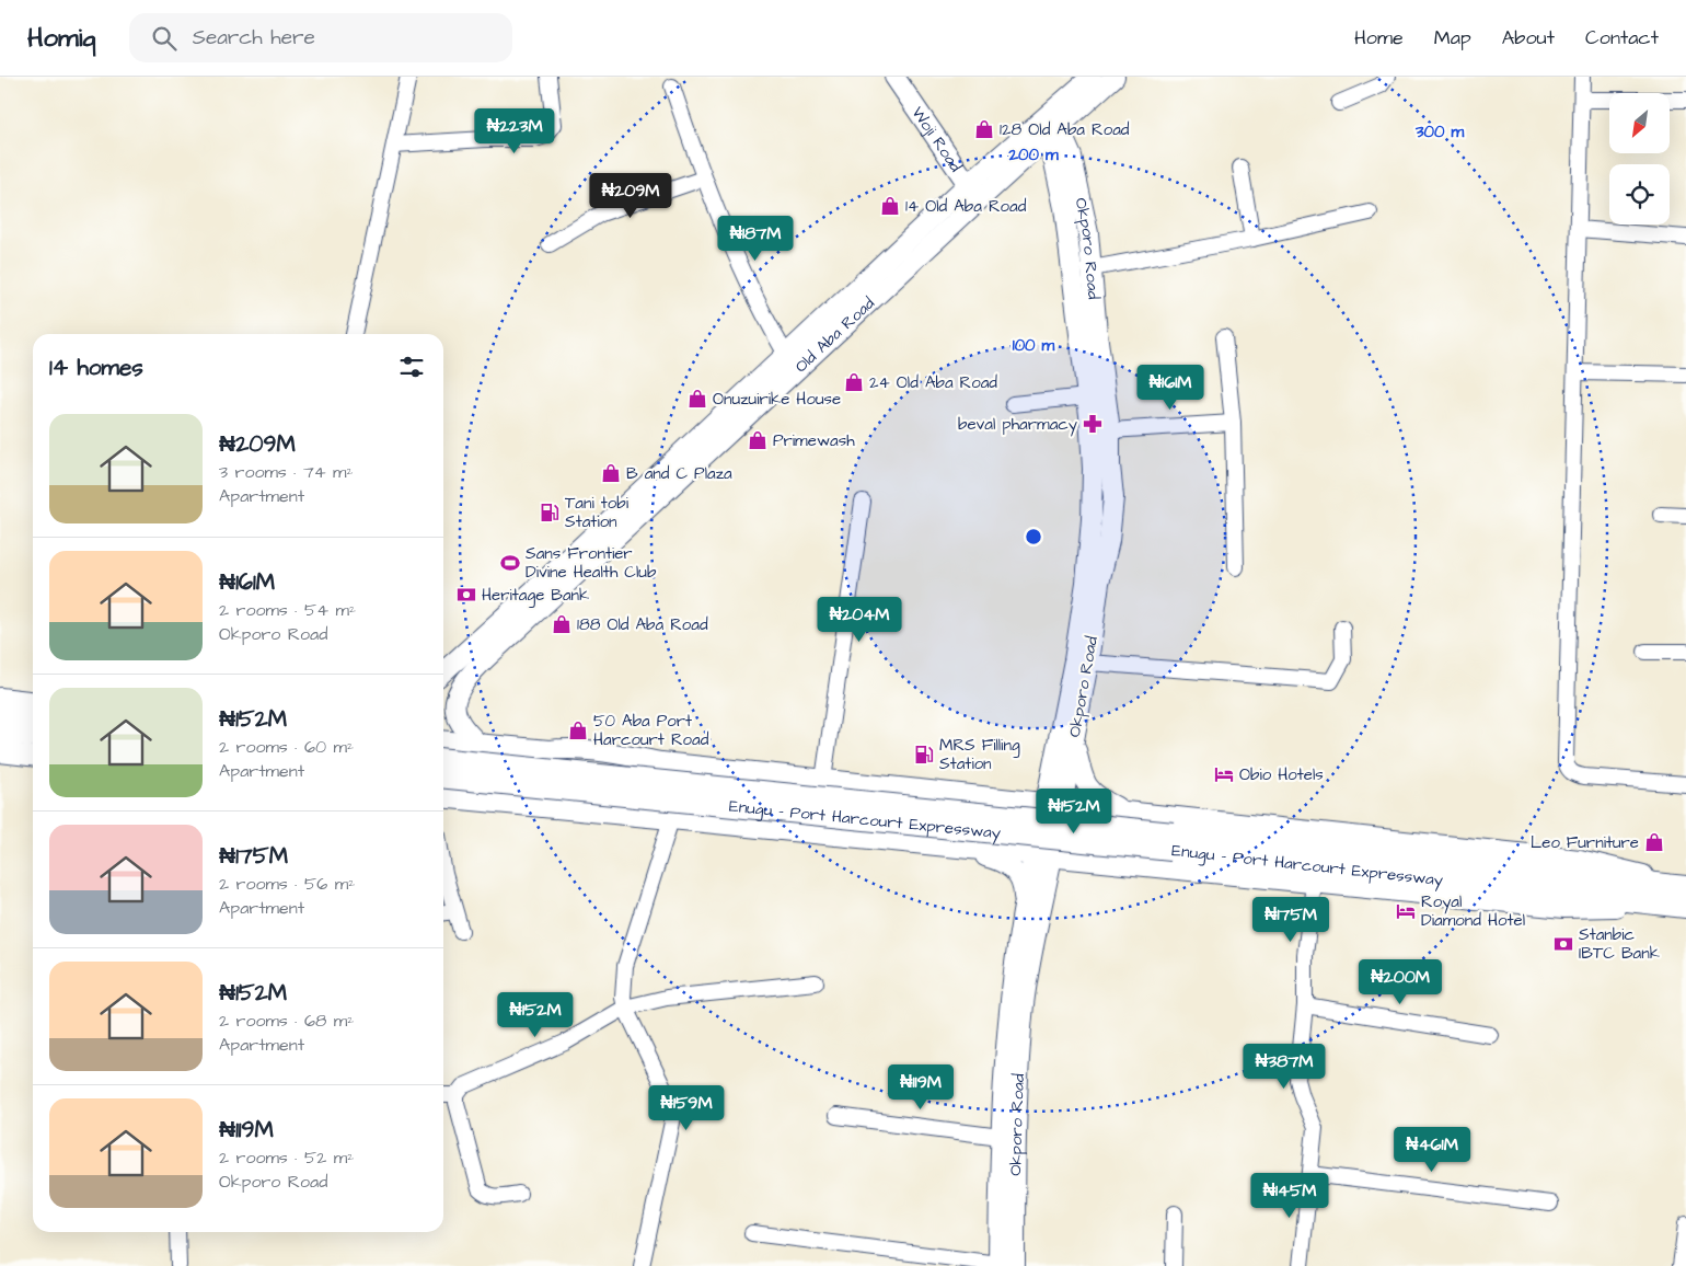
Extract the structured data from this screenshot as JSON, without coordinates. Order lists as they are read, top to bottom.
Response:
{
  "streets": {
    "highway": ["Enugu - Port Harcourt Expressway"],
    "main road": ["Woji Road", "Okporo Road", "Old Aba Road"]
  },
  "crossings": [
    ["Woji Road", "Old Aba Road"],
    ["Okporo Road", "Old Aba Road"]
  ],
  "places": {
    "shop": [
      "128 Old Aba Road",
      "14 Old Aba Road",
      "24 Old Aba Road",
      "Onuzuirike House",
      "Primewash",
      "B and C Plaza",
      "188 Old Aba Road",
      "50 Aba Port Harcourt Road",
      "Leo Furniture"
    ],
    "pharmacy": ["beval pharmacy"],
    "fuel station": ["Tani tobi Station", "MRS Filling Station"],
    "sports": ["Sans Frontier Divine Health Club"],
    "bank": ["Heritage Bank", "Stanbic IBTC Bank"],
    "hotel": ["Obio Hotels", "Royal Diamond Hotel"]
  },
  "north": "bottom left",
  "page": {
    "header": "Homiq",
    "search": "Search here",
    "nav": [
      "Home",
      "Map",
      "About",
      "Contact"
    ],
    "price": [
      "₦223M",
      "₦209M",
      "₦187M",
      "₦161M",
      "₦204M",
      "₦152M",
      "₦175M",
      "₦200M",
      "₦152M",
      "₦387M",
      "₦119M",
      "₦159M",
      "₦461M",
      "₦145M"
    ],
    "heading": "14 homes",
    "list": [
      {
        "name": "₦209M",
        "note": "3 rooms · 74 m² · Apartment"
      },
      {
        "name": "₦161M",
        "note": "2 rooms · 54 m² · Okporo Road"
      },
      {
        "name": "₦152M",
        "note": "2 rooms · 60 m² · Apartment"
      },
      {
        "name": "₦175M",
        "note": "2 rooms · 56 m² · Apartment"
      },
      {
        "name": "₦152M",
        "note": "2 rooms · 68 m² · Apartment"
      },
      {
        "name": "₦119M",
        "note": "2 rooms · 52 m² · Okporo Road"
      }
    ]
  },
  "rings": ["300 m", "200 m", "100 m"]
}
